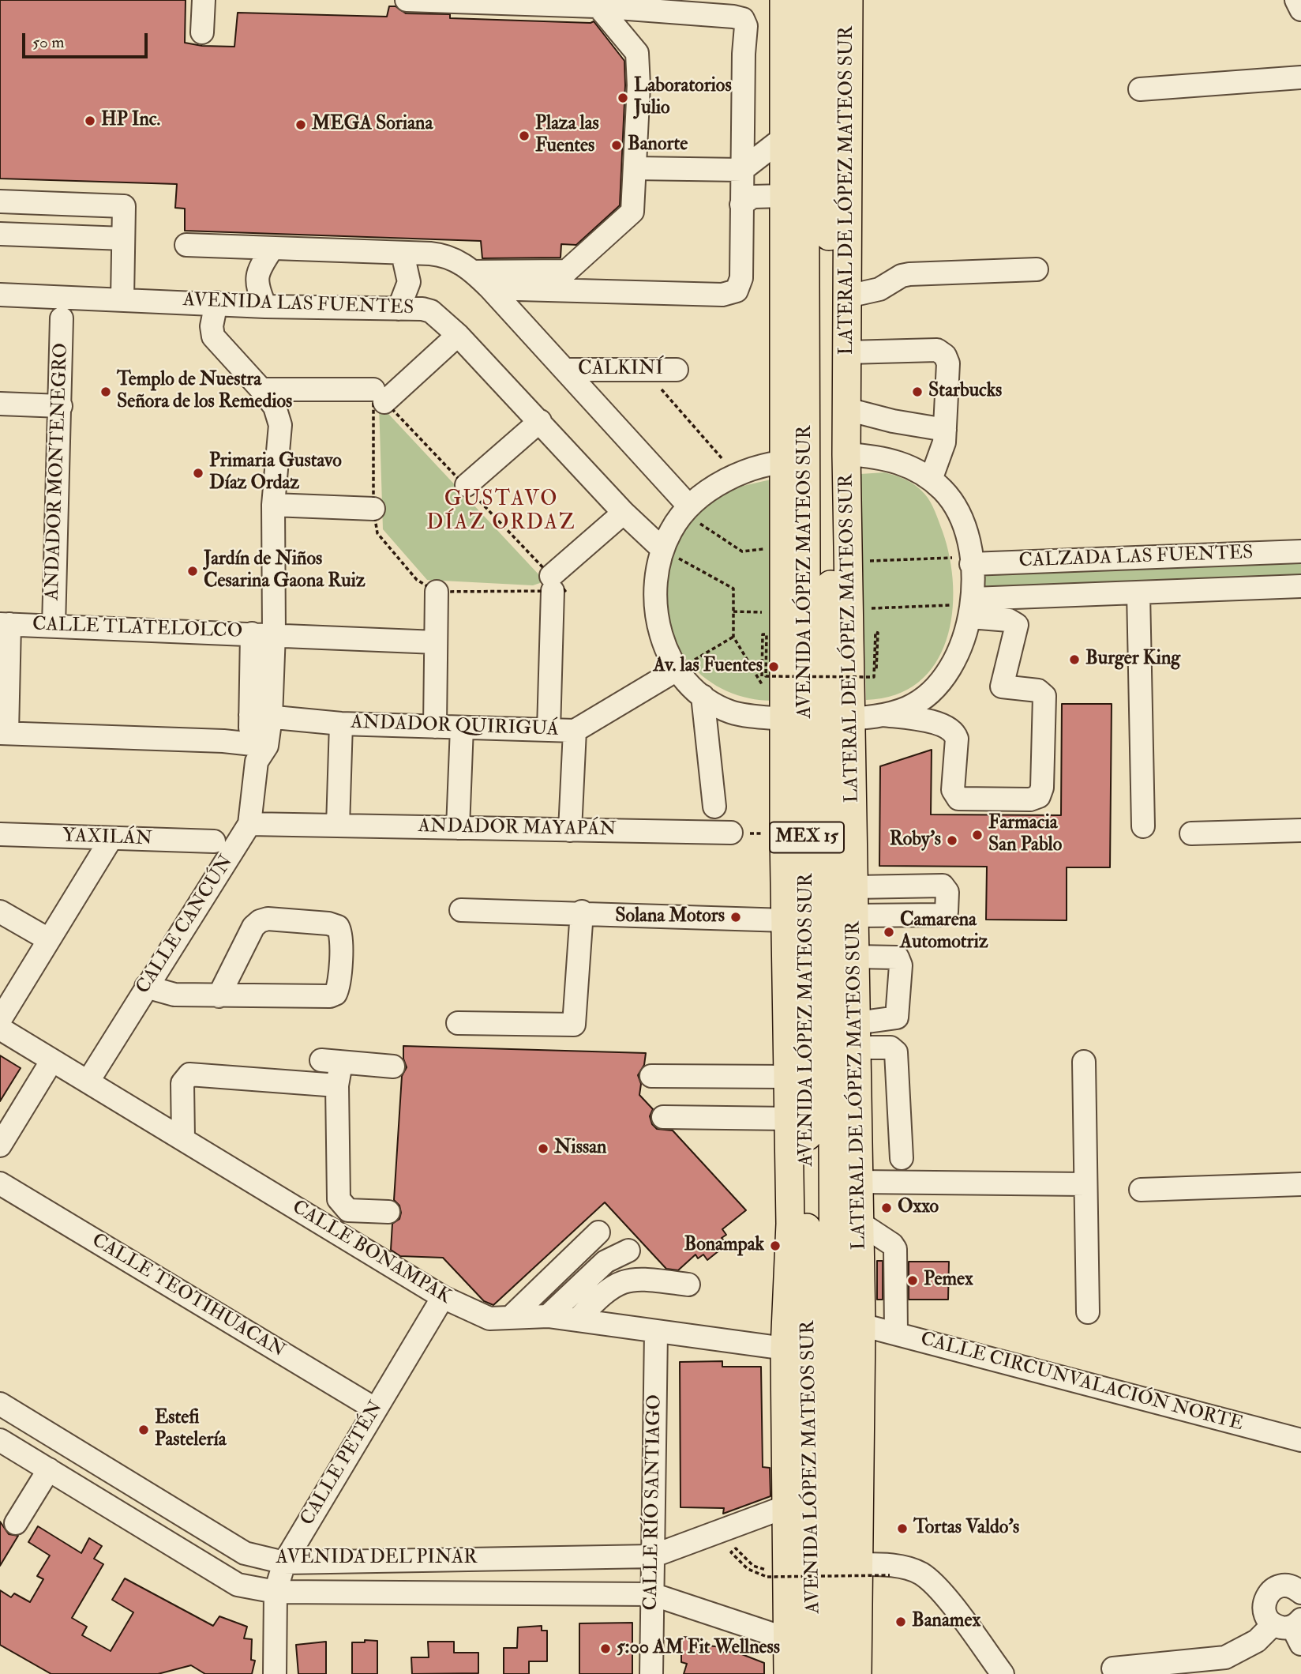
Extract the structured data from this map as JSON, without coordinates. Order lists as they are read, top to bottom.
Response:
{
  "streets": {
    "main road": ["LATERAL DE LÓPEZ MATEOS SUR", "AVENIDA LÓPEZ MATEOS SUR", "MEX 15"],
    "street": [
      "AVENIDA LAS FUENTES",
      "CALKINÍ",
      "ANDADOR MONTENEGRO",
      "CALZADA LAS FUENTES",
      "CALLE TLATELOLCO",
      "ANDADOR QUIRIGUÁ",
      "ANDADOR MAYAPÁN",
      "YAXILÁN",
      "CALLE CANCÚN",
      "CALLE BONAMPAK",
      "CALLE TEOTIHUACAN",
      "CALLE CIRCUNVALACIÓN NORTE",
      "CALLE PETÉN",
      "CALLE RÍO SANTIAGO",
      "AVENIDA DEL PINAR"
    ]
  },
  "crossings": [
    ["LATERAL DE LÓPEZ MATEOS SUR", "AVENIDA LÓPEZ MATEOS SUR"],
    ["LATERAL DE LÓPEZ MATEOS SUR", "CALLE CIRCUNVALACIÓN NORTE"],
    ["AVENIDA LAS FUENTES", "CALLE CANCÚN"],
    ["ANDADOR MONTENEGRO", "CALLE TLATELOLCO"],
    ["CALLE TLATELOLCO", "CALLE CANCÚN"],
    ["ANDADOR QUIRIGUÁ", "CALLE CANCÚN"],
    ["ANDADOR MAYAPÁN", "CALLE CANCÚN"],
    ["CALLE CANCÚN", "CALLE BONAMPAK"],
    ["CALLE BONAMPAK", "CALLE PETÉN"],
    ["CALLE BONAMPAK", "CALLE RÍO SANTIAGO"],
    ["CALLE TEOTIHUACAN", "CALLE PETÉN"],
    ["CALLE PETÉN", "AVENIDA DEL PINAR"],
    ["CALLE RÍO SANTIAGO", "AVENIDA DEL PINAR"]
  ],
  "districts": ["GUSTAVO DÍAZ ORDAZ"],
  "places": [
    "Laboratorios Julio",
    "HP Inc.",
    "MEGA Soriana",
    "Plaza las Fuentes",
    "Banorte",
    "Templo de Nuestra Señora de los Remedios",
    "Starbucks",
    "Primaria Gustavo Díaz Ordaz",
    "Jardín de Niños Cesarina Gaona Ruiz",
    "Burger King",
    "Av. las Fuentes",
    "Farmacia San Pablo",
    "Roby's",
    "Solana Motors",
    "Camarena Automotriz",
    "Nissan",
    "Oxxo",
    "Bonampak",
    "Pemex",
    "Estefi Pastelería",
    "Tortas Valdo's",
    "Banamex",
    "5:00 AM Fit Wellness"
  ],
  "scale_bar": "50 m"
}
